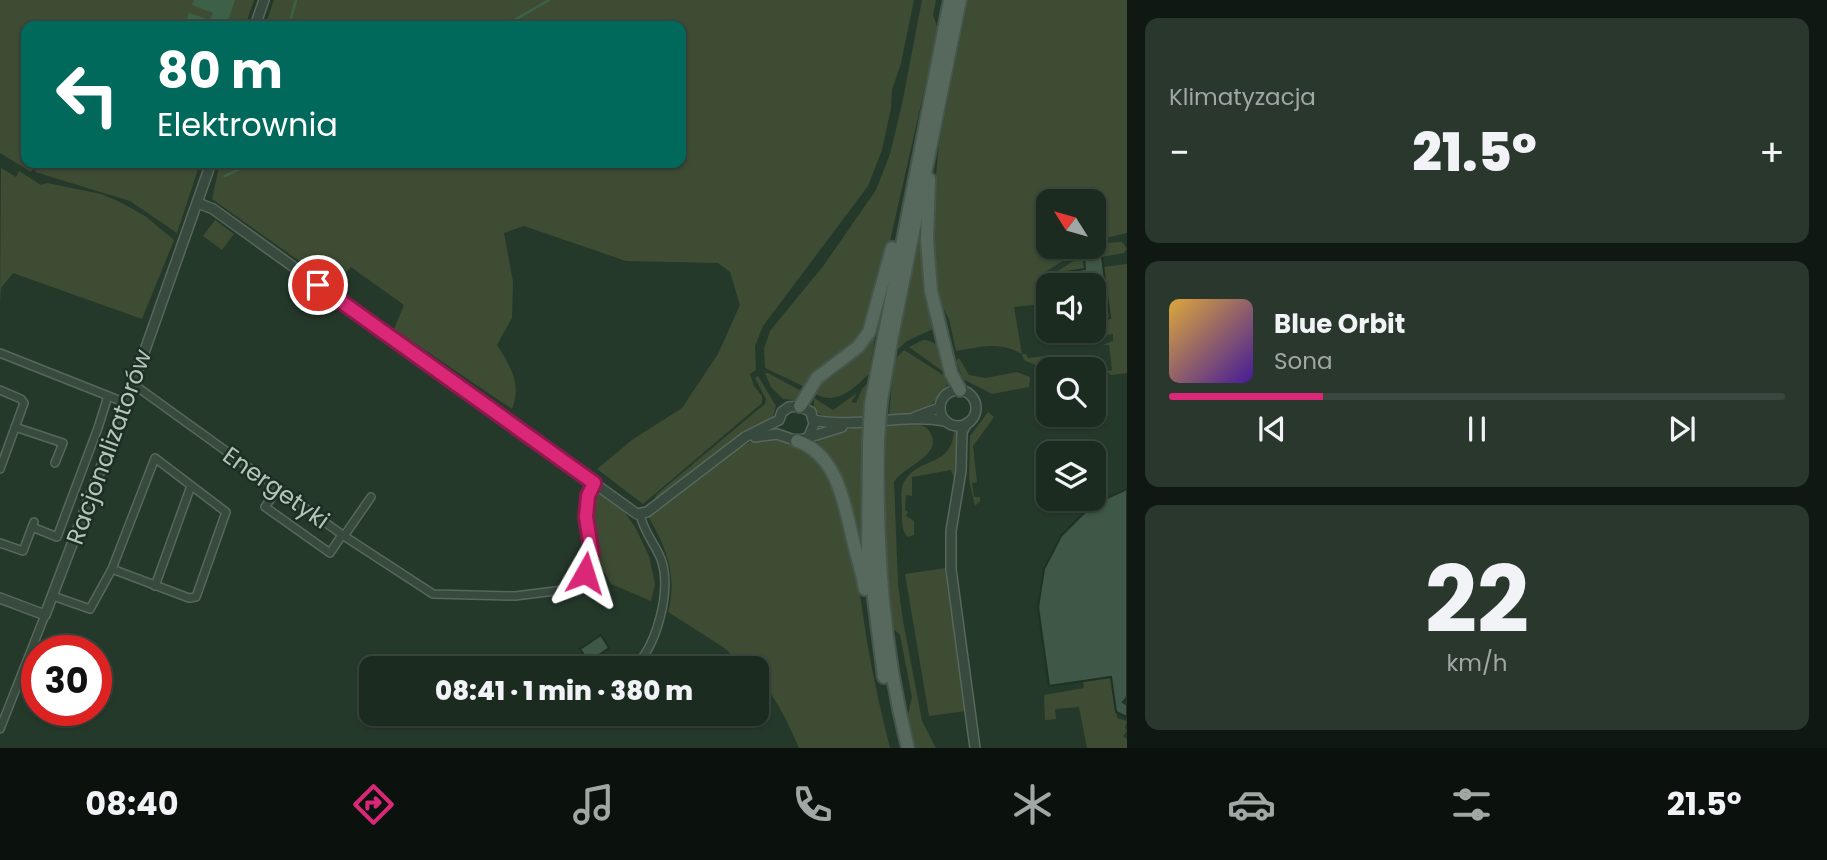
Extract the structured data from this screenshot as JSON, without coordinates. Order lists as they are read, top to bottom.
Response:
{
  "streets": {
    "street": ["Racjonalizatorów", "Energetyki"]
  },
  "crossings": [
    ["Racjonalizatorów", "Energetyki"]
  ],
  "north": "top left",
  "page": {
    "tile": [
      "Klimatyzacja",
      ["22", "km/h"]
    ],
    "turn": ["80 m", "Elektrownia"],
    "heat": ["−", "21.5°", "+"],
    "song": ["Blue Orbit", "Sona"],
    "limit": "30",
    "trip": "08:41 · 1 min · 380 m",
    "tabs": ["08:40", "21.5°"]
  }
}
